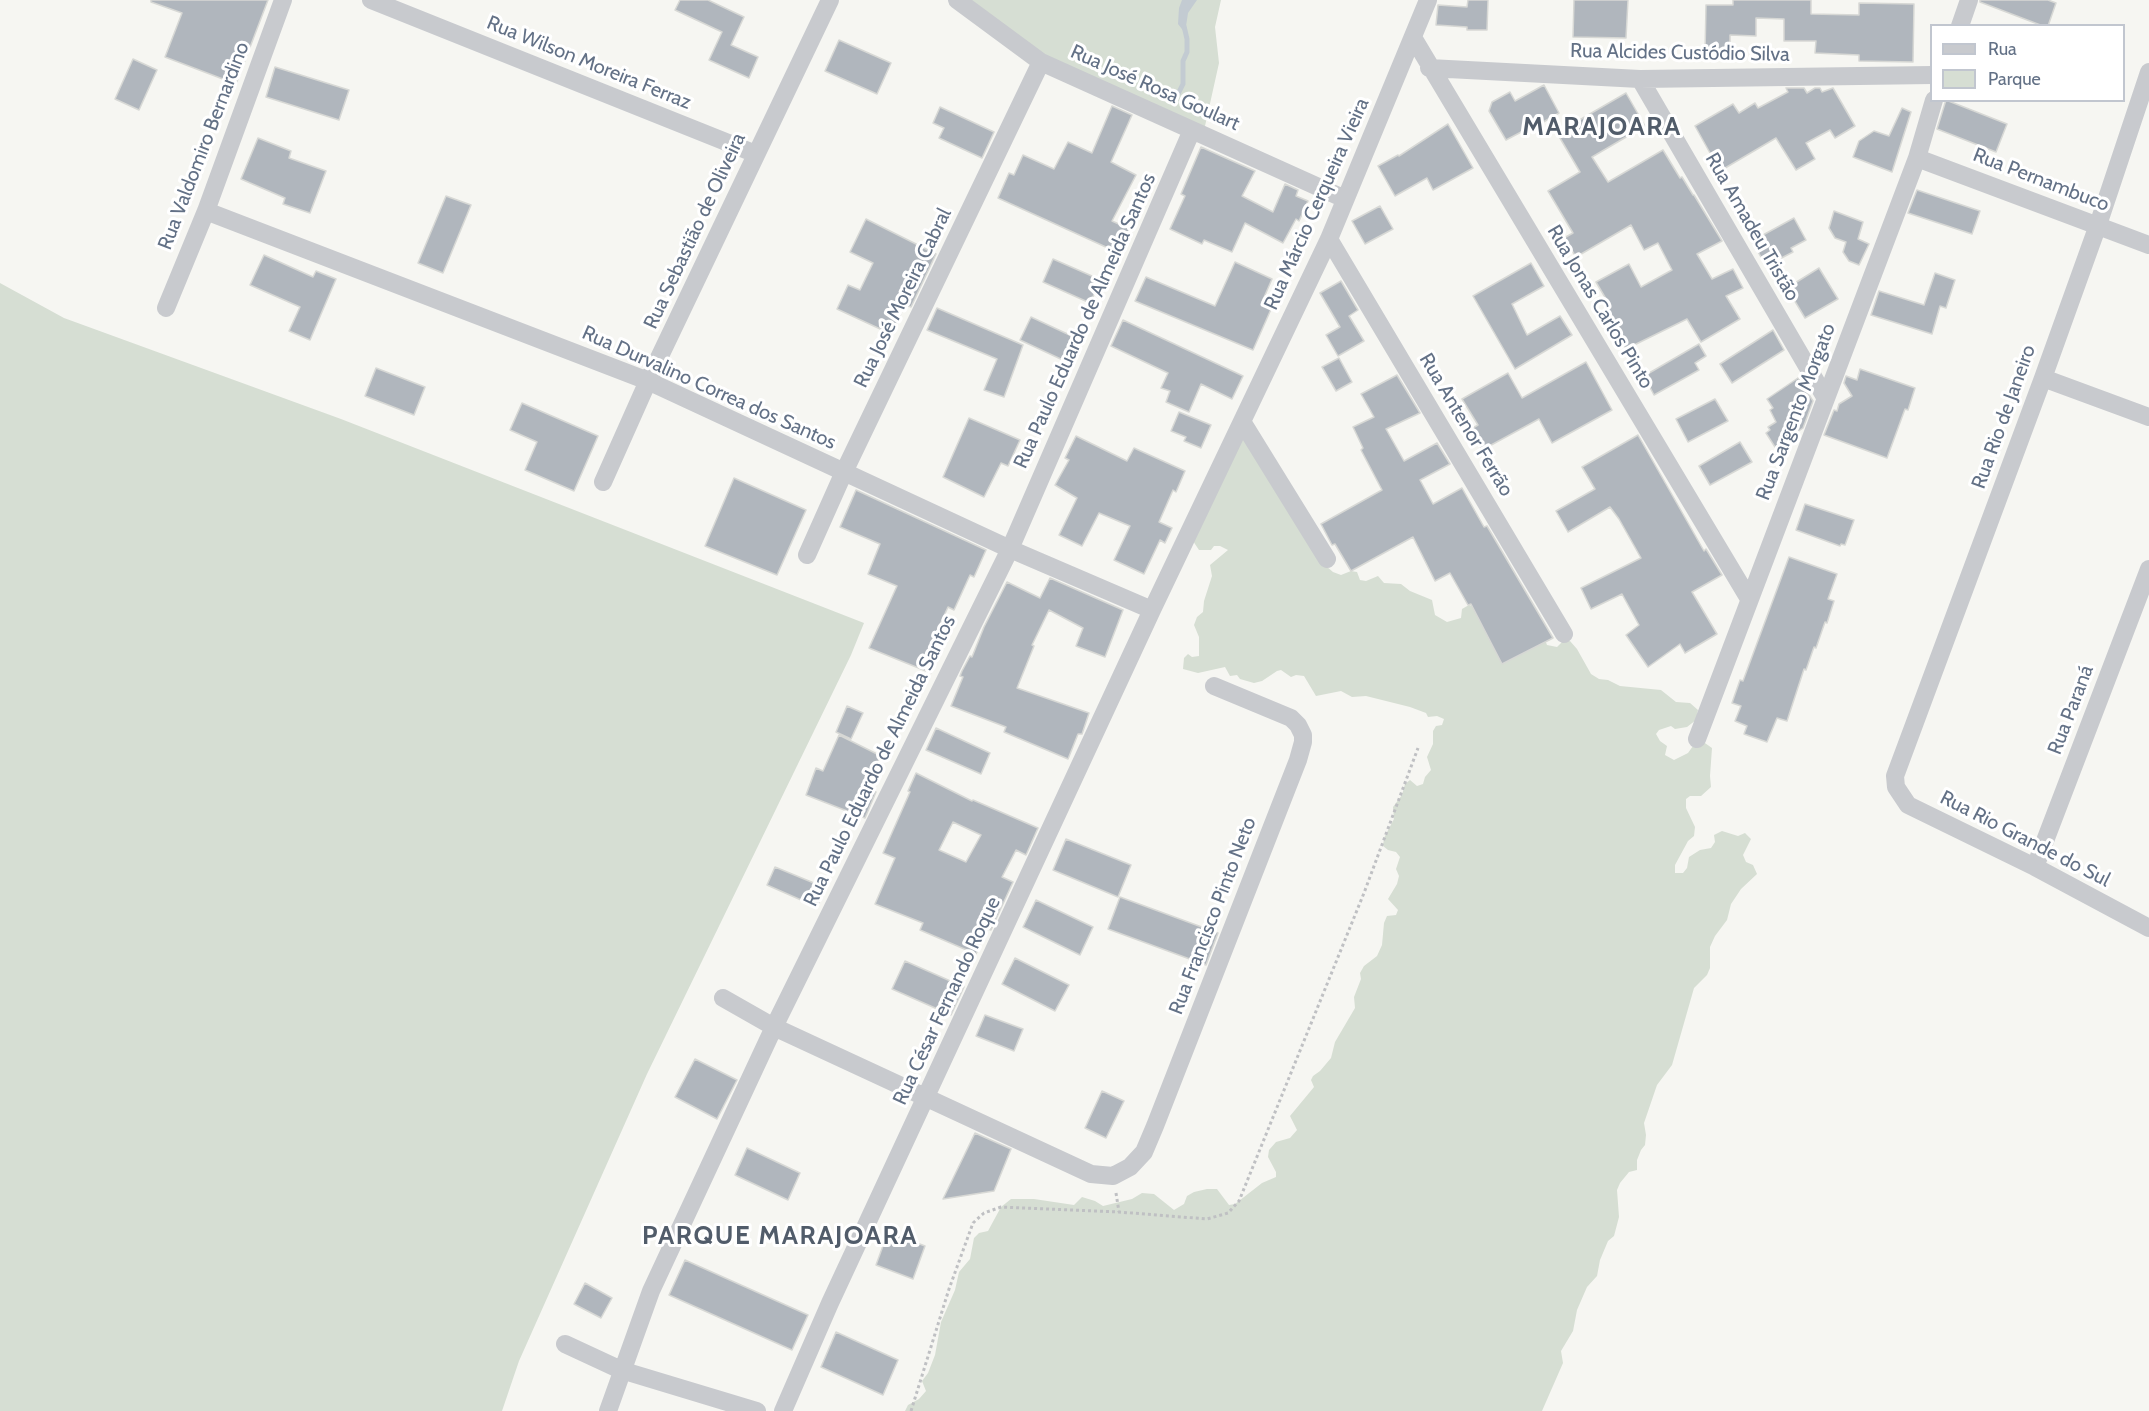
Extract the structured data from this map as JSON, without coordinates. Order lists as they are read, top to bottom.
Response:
{
  "streets": {
    "street": [
      "Rua Alcides Custódio Silva",
      "Rua Wilson Moreira Ferraz",
      "Rua José Rosa Goulart",
      "Rua Valdomiro Bernardino",
      "Rua Pernambuco",
      "Rua Márcio Cerqueira Vieira",
      "Rua Amadeu Tristão",
      "Rua Sebastião de Oliveira",
      "Rua José Moreira Cabral",
      "Rua Jonas Carlos Pinto",
      "Rua Paulo Eduardo de Almeida Santos",
      "Rua Durvalino Correa dos Santos",
      "Rua Sargento Morgato",
      "Rua Rio de Janeiro",
      "Rua Antenor Ferrão",
      "Rua Paraná",
      "Rua Rio Grande do Sul",
      "Rua Francisco Pinto Neto",
      "Rua César Fernando Roque"
    ]
  },
  "crossings": [
    ["Rua Alcides Custódio Silva", "Rua Amadeu Tristão"],
    ["Rua Alcides Custódio Silva", "Rua Jonas Carlos Pinto"],
    ["Rua Wilson Moreira Ferraz", "Rua Sebastião de Oliveira"],
    ["Rua José Rosa Goulart", "Rua Márcio Cerqueira Vieira"],
    ["Rua José Rosa Goulart", "Rua José Moreira Cabral"],
    ["Rua José Rosa Goulart", "Rua Paulo Eduardo de Almeida Santos"],
    ["Rua Valdomiro Bernardino", "Rua Durvalino Correa dos Santos"],
    ["Rua Pernambuco", "Rua Sargento Morgato"],
    ["Rua Pernambuco", "Rua Rio de Janeiro"],
    ["Rua Márcio Cerqueira Vieira", "Rua Jonas Carlos Pinto"],
    ["Rua Márcio Cerqueira Vieira", "Rua Durvalino Correa dos Santos"],
    ["Rua Márcio Cerqueira Vieira", "Rua Antenor Ferrão"],
    ["Rua Márcio Cerqueira Vieira", "Rua César Fernando Roque"],
    ["Rua Amadeu Tristão", "Rua Sargento Morgato"],
    ["Rua Sebastião de Oliveira", "Rua Durvalino Correa dos Santos"],
    ["Rua José Moreira Cabral", "Rua Durvalino Correa dos Santos"],
    ["Rua Jonas Carlos Pinto", "Rua Sargento Morgato"],
    ["Rua Paulo Eduardo de Almeida Santos", "Rua Durvalino Correa dos Santos"],
    ["Rua Durvalino Correa dos Santos", "Rua César Fernando Roque"],
    ["Rua Rio de Janeiro", "Rua Rio Grande do Sul"],
    ["Rua Paraná", "Rua Rio Grande do Sul"],
    ["Rua Francisco Pinto Neto", "Rua César Fernando Roque"]
  ],
  "districts": ["MARAJOARA", "PARQUE MARAJOARA"],
  "legend": ["Rua", "Parque"]
}
